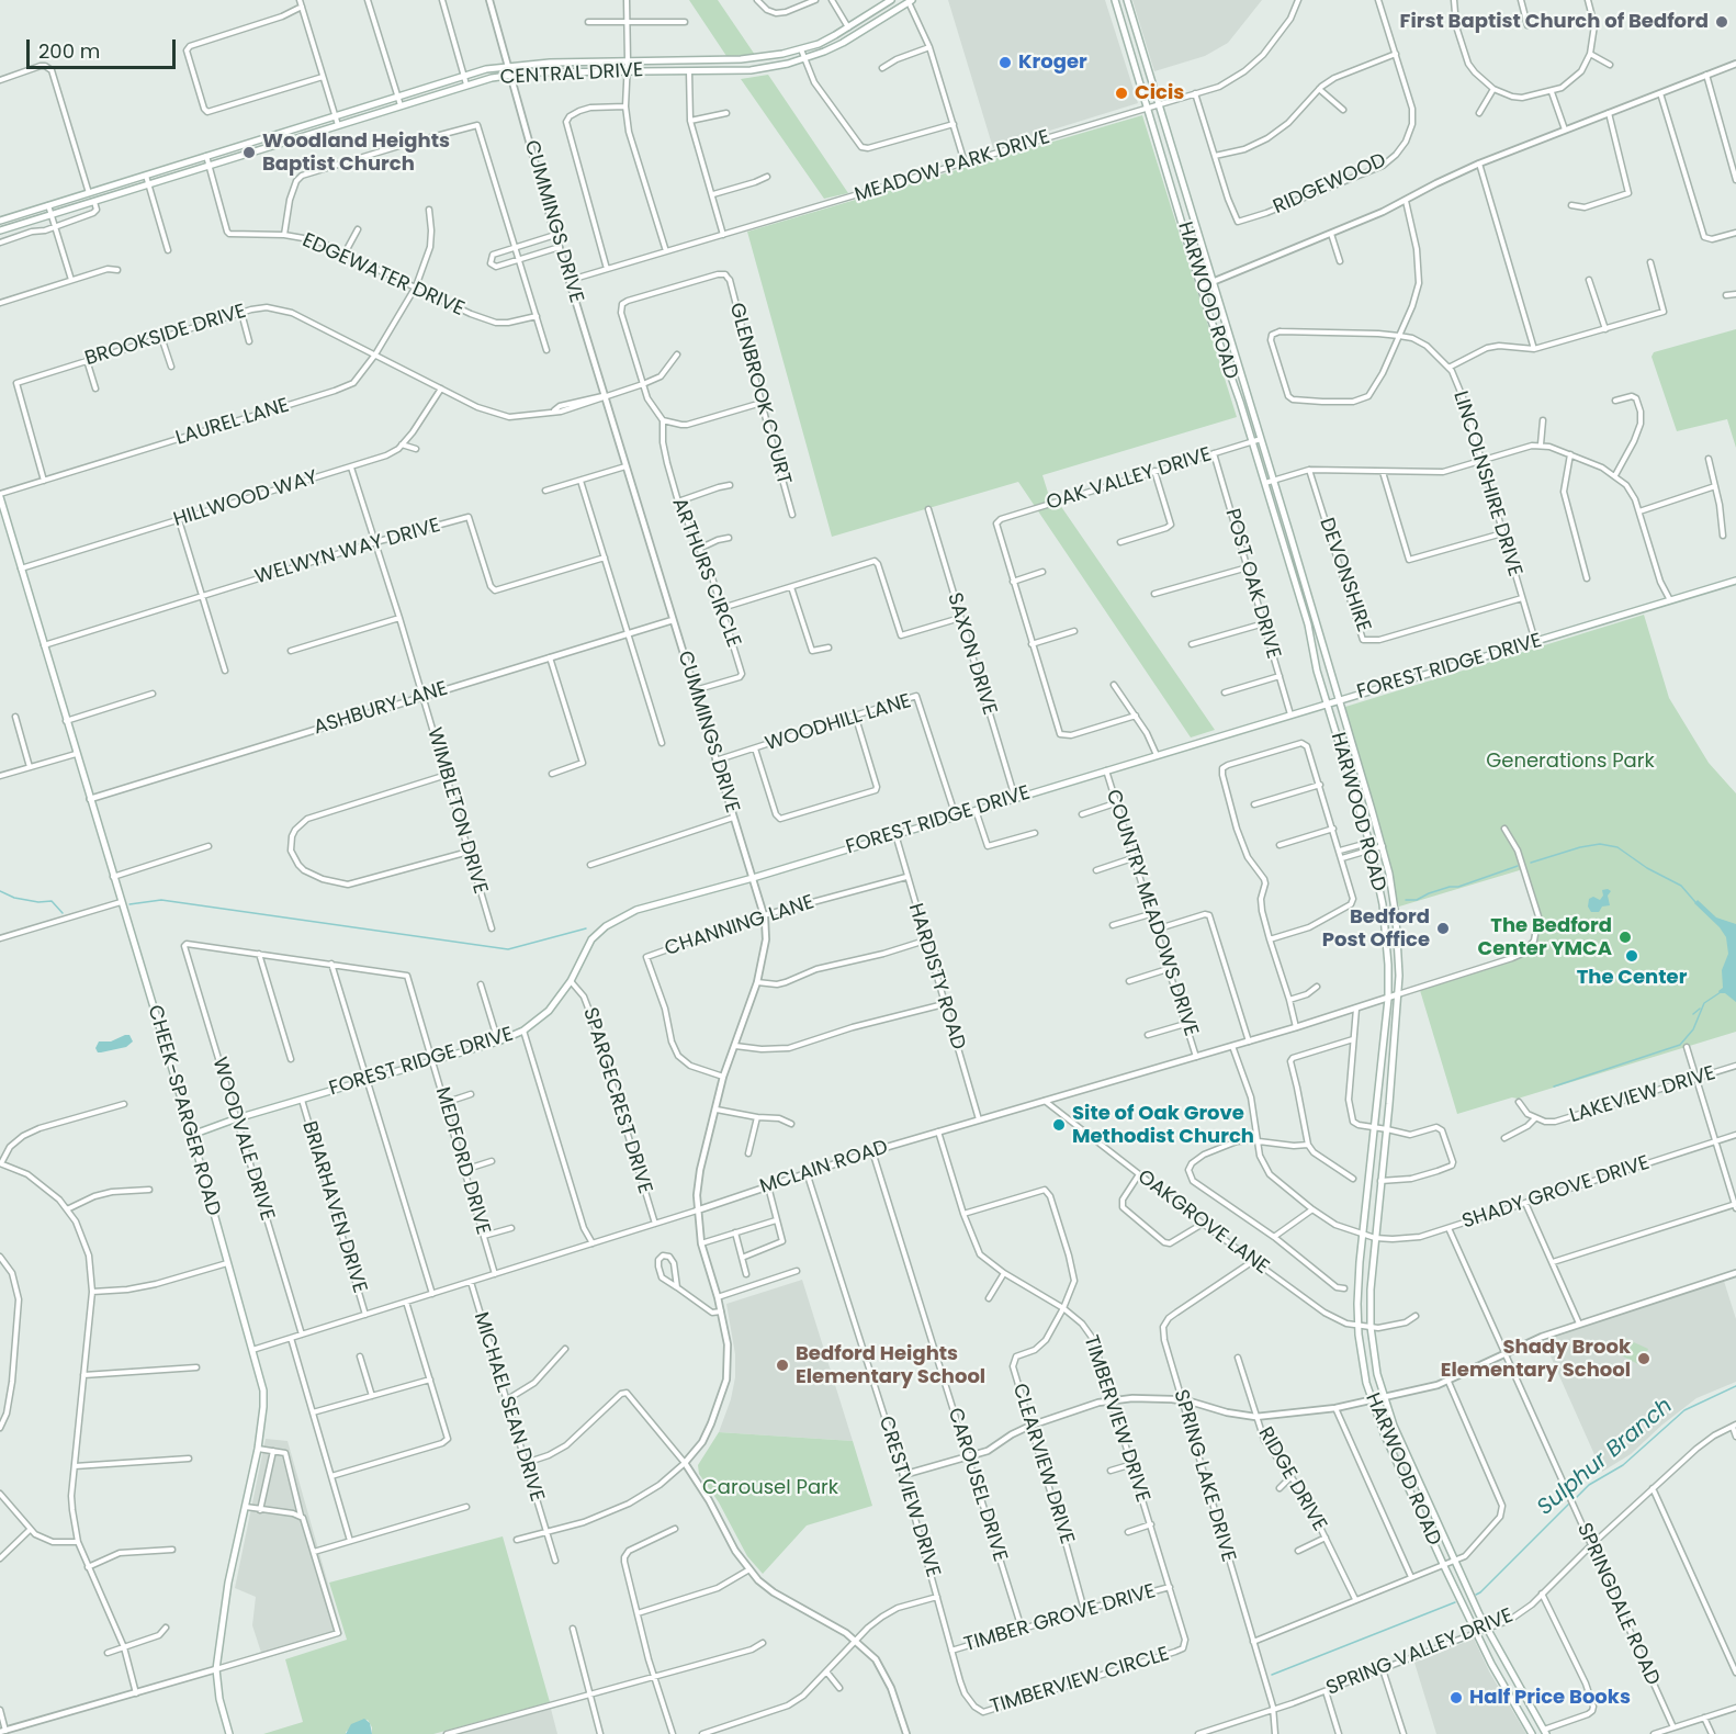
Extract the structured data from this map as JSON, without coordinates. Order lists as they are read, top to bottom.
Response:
{
  "streets": {
    "main road": [
      "CENTRAL DRIVE",
      "HARWOOD ROAD",
      "FOREST RIDGE DRIVE",
      "CHEEK-SPARGER ROAD"
    ],
    "street": [
      "MEADOW PARK DRIVE",
      "RIDGEWOOD",
      "CUMMINGS DRIVE",
      "EDGEWATER DRIVE",
      "BROOKSIDE DRIVE",
      "GLENBROOK COURT",
      "LAUREL LANE",
      "OAK VALLEY DRIVE",
      "LINCOLNSHIRE DRIVE",
      "HILLWOOD WAY",
      "WELWYN WAY DRIVE",
      "ARTHURS CIRCLE",
      "DEVONSHIRE",
      "POST OAK DRIVE",
      "SAXON DRIVE",
      "ASHBURY LANE",
      "WOODHILL LANE",
      "WIMBLETON DRIVE",
      "COUNTRY MEADOWS DRIVE",
      "CHANNING LANE",
      "HARDISTY ROAD",
      "LAKEVIEW DRIVE",
      "SPARGECREST DRIVE",
      "WOODVALE DRIVE",
      "MEDFORD DRIVE",
      "MCLAIN ROAD",
      "SHADY GROVE DRIVE",
      "BRIARHAVEN DRIVE",
      "OAKGROVE LANE",
      "MICHAEL SEAN DRIVE",
      "TIMBERVIEW DRIVE",
      "CLEARVIEW DRIVE",
      "SPRING LAKE DRIVE",
      "RIDGE DRIVE",
      "CAROUSEL DRIVE",
      "CRESTVIEW DRIVE",
      "SPRINGDALE ROAD",
      "TIMBER GROVE DRIVE",
      "SPRING VALLEY DRIVE",
      "TIMBERVIEW CIRCLE"
    ]
  },
  "crossings": [
    ["CENTRAL DRIVE", "CUMMINGS DRIVE"],
    ["CENTRAL DRIVE", "EDGEWATER DRIVE"],
    ["MEADOW PARK DRIVE", "RIDGEWOOD"],
    ["MEADOW PARK DRIVE", "CUMMINGS DRIVE"],
    ["MEADOW PARK DRIVE", "HARWOOD ROAD"],
    ["CUMMINGS DRIVE", "BROOKSIDE DRIVE"],
    ["CUMMINGS DRIVE", "ARTHURS CIRCLE"],
    ["CUMMINGS DRIVE", "FOREST RIDGE DRIVE"],
    ["CUMMINGS DRIVE", "ASHBURY LANE"],
    ["CUMMINGS DRIVE", "WOODHILL LANE"],
    ["CUMMINGS DRIVE", "CHANNING LANE"],
    ["CUMMINGS DRIVE", "MCLAIN ROAD"],
    ["EDGEWATER DRIVE", "LAUREL LANE"],
    ["HARWOOD ROAD", "OAK VALLEY DRIVE"],
    ["HARWOOD ROAD", "FOREST RIDGE DRIVE"],
    ["HARWOOD ROAD", "MCLAIN ROAD"],
    ["HARWOOD ROAD", "SHADY GROVE DRIVE"],
    ["HARWOOD ROAD", "OAKGROVE LANE"],
    ["HARWOOD ROAD", "SPRING VALLEY DRIVE"],
    ["BROOKSIDE DRIVE", "GLENBROOK COURT"],
    ["BROOKSIDE DRIVE", "LAUREL LANE"],
    ["BROOKSIDE DRIVE", "HILLWOOD WAY"],
    ["LAUREL LANE", "CHEEK-SPARGER ROAD"],
    ["OAK VALLEY DRIVE", "POST OAK DRIVE"],
    ["LINCOLNSHIRE DRIVE", "DEVONSHIRE"],
    ["LINCOLNSHIRE DRIVE", "FOREST RIDGE DRIVE"],
    ["HILLWOOD WAY", "WIMBLETON DRIVE"],
    ["HILLWOOD WAY", "CHEEK-SPARGER ROAD"],
    ["WELWYN WAY DRIVE", "WIMBLETON DRIVE"],
    ["WELWYN WAY DRIVE", "CHEEK-SPARGER ROAD"],
    ["POST OAK DRIVE", "FOREST RIDGE DRIVE"],
    ["SAXON DRIVE", "FOREST RIDGE DRIVE"],
    ["FOREST RIDGE DRIVE", "WOODHILL LANE"],
    ["FOREST RIDGE DRIVE", "COUNTRY MEADOWS DRIVE"],
    ["FOREST RIDGE DRIVE", "HARDISTY ROAD"],
    ["FOREST RIDGE DRIVE", "SPARGECREST DRIVE"],
    ["FOREST RIDGE DRIVE", "CHEEK-SPARGER ROAD"],
    ["FOREST RIDGE DRIVE", "WOODVALE DRIVE"],
    ["FOREST RIDGE DRIVE", "MEDFORD DRIVE"],
    ["FOREST RIDGE DRIVE", "BRIARHAVEN DRIVE"],
    ["ASHBURY LANE", "WIMBLETON DRIVE"],
    ["ASHBURY LANE", "CHEEK-SPARGER ROAD"],
    ["COUNTRY MEADOWS DRIVE", "MCLAIN ROAD"],
    ["CHANNING LANE", "HARDISTY ROAD"],
    ["HARDISTY ROAD", "MCLAIN ROAD"],
    ["SPARGECREST DRIVE", "MCLAIN ROAD"],
    ["CHEEK-SPARGER ROAD", "MCLAIN ROAD"],
    ["WOODVALE DRIVE", "MCLAIN ROAD"],
    ["MEDFORD DRIVE", "MCLAIN ROAD"],
    ["MCLAIN ROAD", "BRIARHAVEN DRIVE"],
    ["MCLAIN ROAD", "OAKGROVE LANE"],
    ["MCLAIN ROAD", "MICHAEL SEAN DRIVE"],
    ["MCLAIN ROAD", "TIMBERVIEW DRIVE"],
    ["MCLAIN ROAD", "CAROUSEL DRIVE"],
    ["MCLAIN ROAD", "CRESTVIEW DRIVE"],
    ["SHADY GROVE DRIVE", "SPRINGDALE ROAD"],
    ["OAKGROVE LANE", "SPRING LAKE DRIVE"],
    ["TIMBERVIEW DRIVE", "CLEARVIEW DRIVE"],
    ["TIMBERVIEW DRIVE", "TIMBER GROVE DRIVE"],
    ["TIMBERVIEW DRIVE", "TIMBERVIEW CIRCLE"],
    ["CLEARVIEW DRIVE", "TIMBER GROVE DRIVE"],
    ["SPRING LAKE DRIVE", "SPRING VALLEY DRIVE"],
    ["CAROUSEL DRIVE", "TIMBER GROVE DRIVE"],
    ["CRESTVIEW DRIVE", "TIMBER GROVE DRIVE"],
    ["CRESTVIEW DRIVE", "TIMBERVIEW CIRCLE"],
    ["SPRINGDALE ROAD", "SPRING VALLEY DRIVE"]
  ],
  "water": ["Sulphur Branch"],
  "parks": ["Generations Park", "Carousel Park"],
  "places": [
    "First Baptist Church of Bedford",
    "Kroger",
    "Cicis",
    "Woodland Heights Baptist Church",
    "Bedford Post Office",
    "The Bedford Center YMCA",
    "The Center",
    "Site of Oak Grove Methodist Church",
    "Shady Brook Elementary School",
    "Bedford Heights Elementary School",
    "Half Price Books"
  ],
  "scale_bar": "200 m"
}
